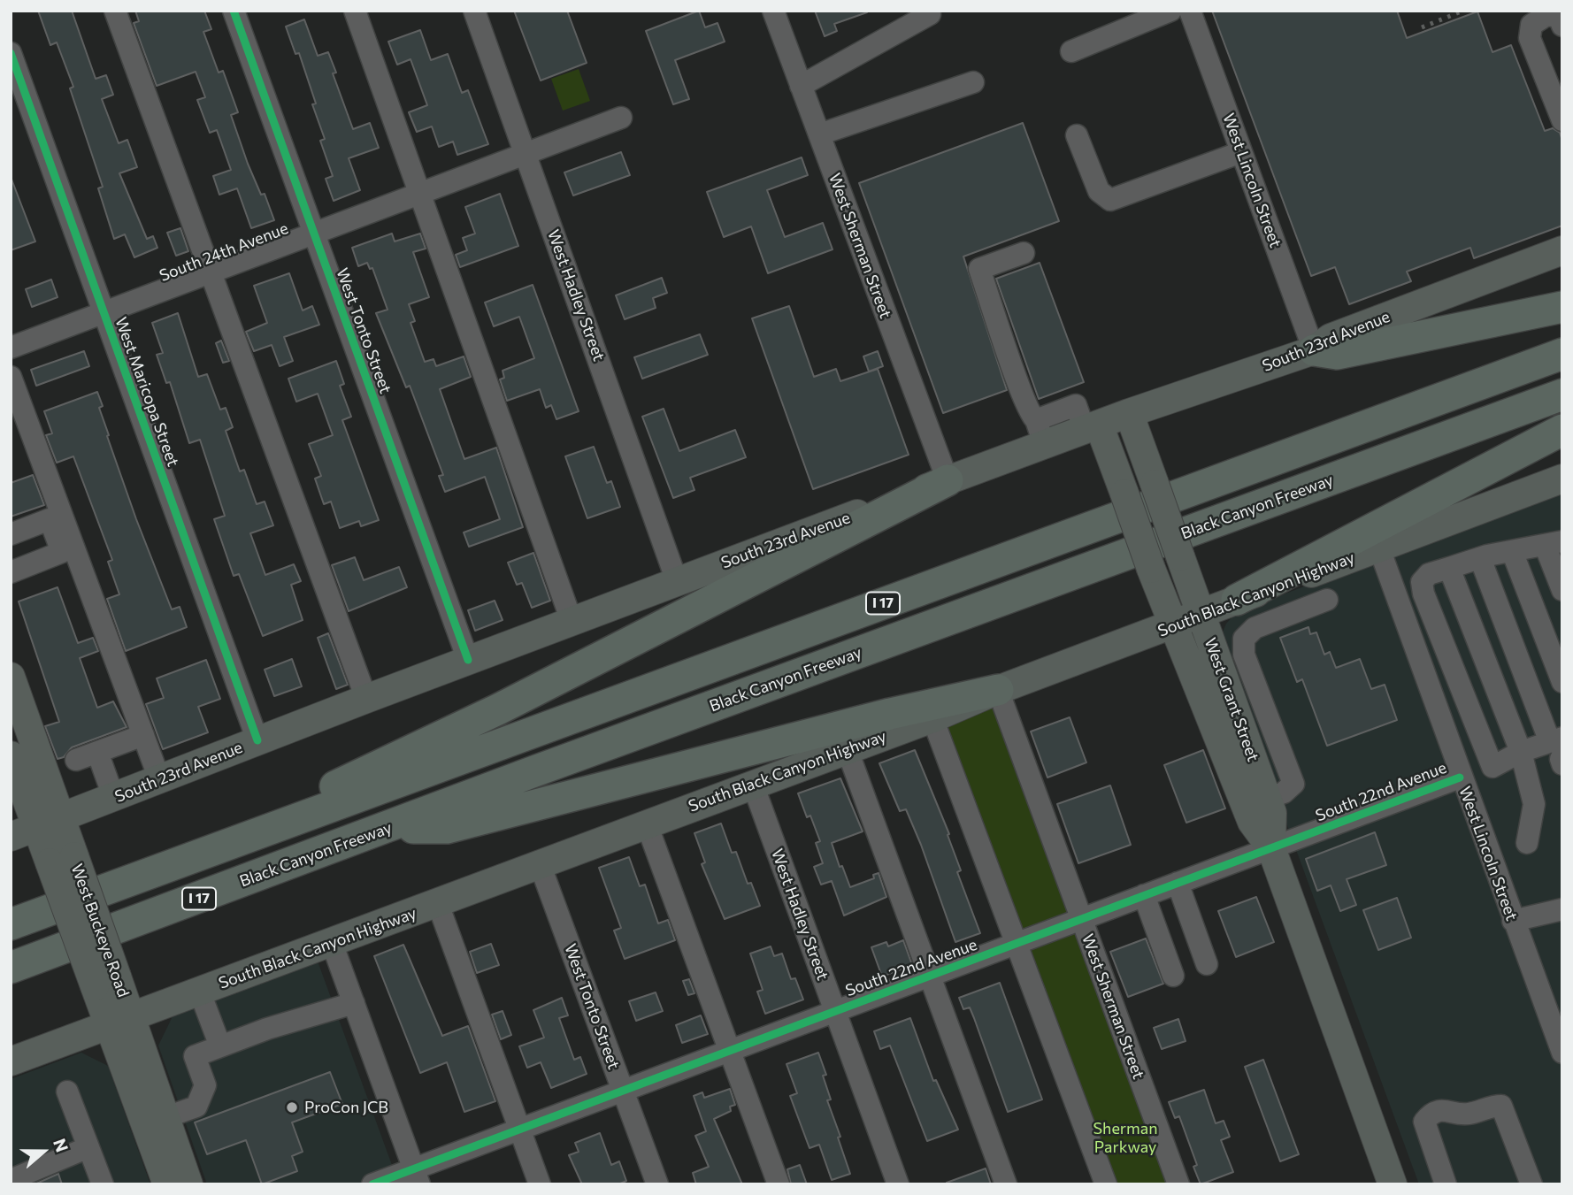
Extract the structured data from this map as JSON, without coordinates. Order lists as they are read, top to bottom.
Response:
{
  "streets": {
    "highway": ["Black Canyon Freeway", "I 17"],
    "main road": [
      "South 23rd Avenue",
      "South Black Canyon Highway",
      "West Grant Street",
      "West Buckeye Road"
    ],
    "street": [
      "West Lincoln Street",
      "West Sherman Street",
      "South 24th Avenue",
      "West Hadley Street",
      "West Tonto Street",
      "West Maricopa Street",
      "South 22nd Avenue"
    ]
  },
  "crossings": [
    ["West Lincoln Street", "South 23rd Avenue"],
    ["West Lincoln Street", "South Black Canyon Highway"],
    ["West Lincoln Street", "South 22nd Avenue"],
    ["West Sherman Street", "South 23rd Avenue"],
    ["West Sherman Street", "South Black Canyon Highway"],
    ["West Sherman Street", "South 22nd Avenue"],
    ["South 24th Avenue", "West Hadley Street"],
    ["South 24th Avenue", "West Tonto Street"],
    ["South 24th Avenue", "West Maricopa Street"],
    ["West Hadley Street", "South 23rd Avenue"],
    ["West Hadley Street", "South Black Canyon Highway"],
    ["West Hadley Street", "South 22nd Avenue"],
    ["West Tonto Street", "South 23rd Avenue"],
    ["West Tonto Street", "South Black Canyon Highway"],
    ["West Tonto Street", "South 22nd Avenue"],
    ["South 23rd Avenue", "West Maricopa Street"],
    ["South 23rd Avenue", "West Grant Street"],
    ["South 23rd Avenue", "West Buckeye Road"],
    ["South Black Canyon Highway", "West Grant Street"],
    ["South Black Canyon Highway", "West Buckeye Road"],
    ["West Grant Street", "South 22nd Avenue"]
  ],
  "parks": ["Sherman Parkway"],
  "places": ["ProCon JCB"],
  "north": "right"
}
